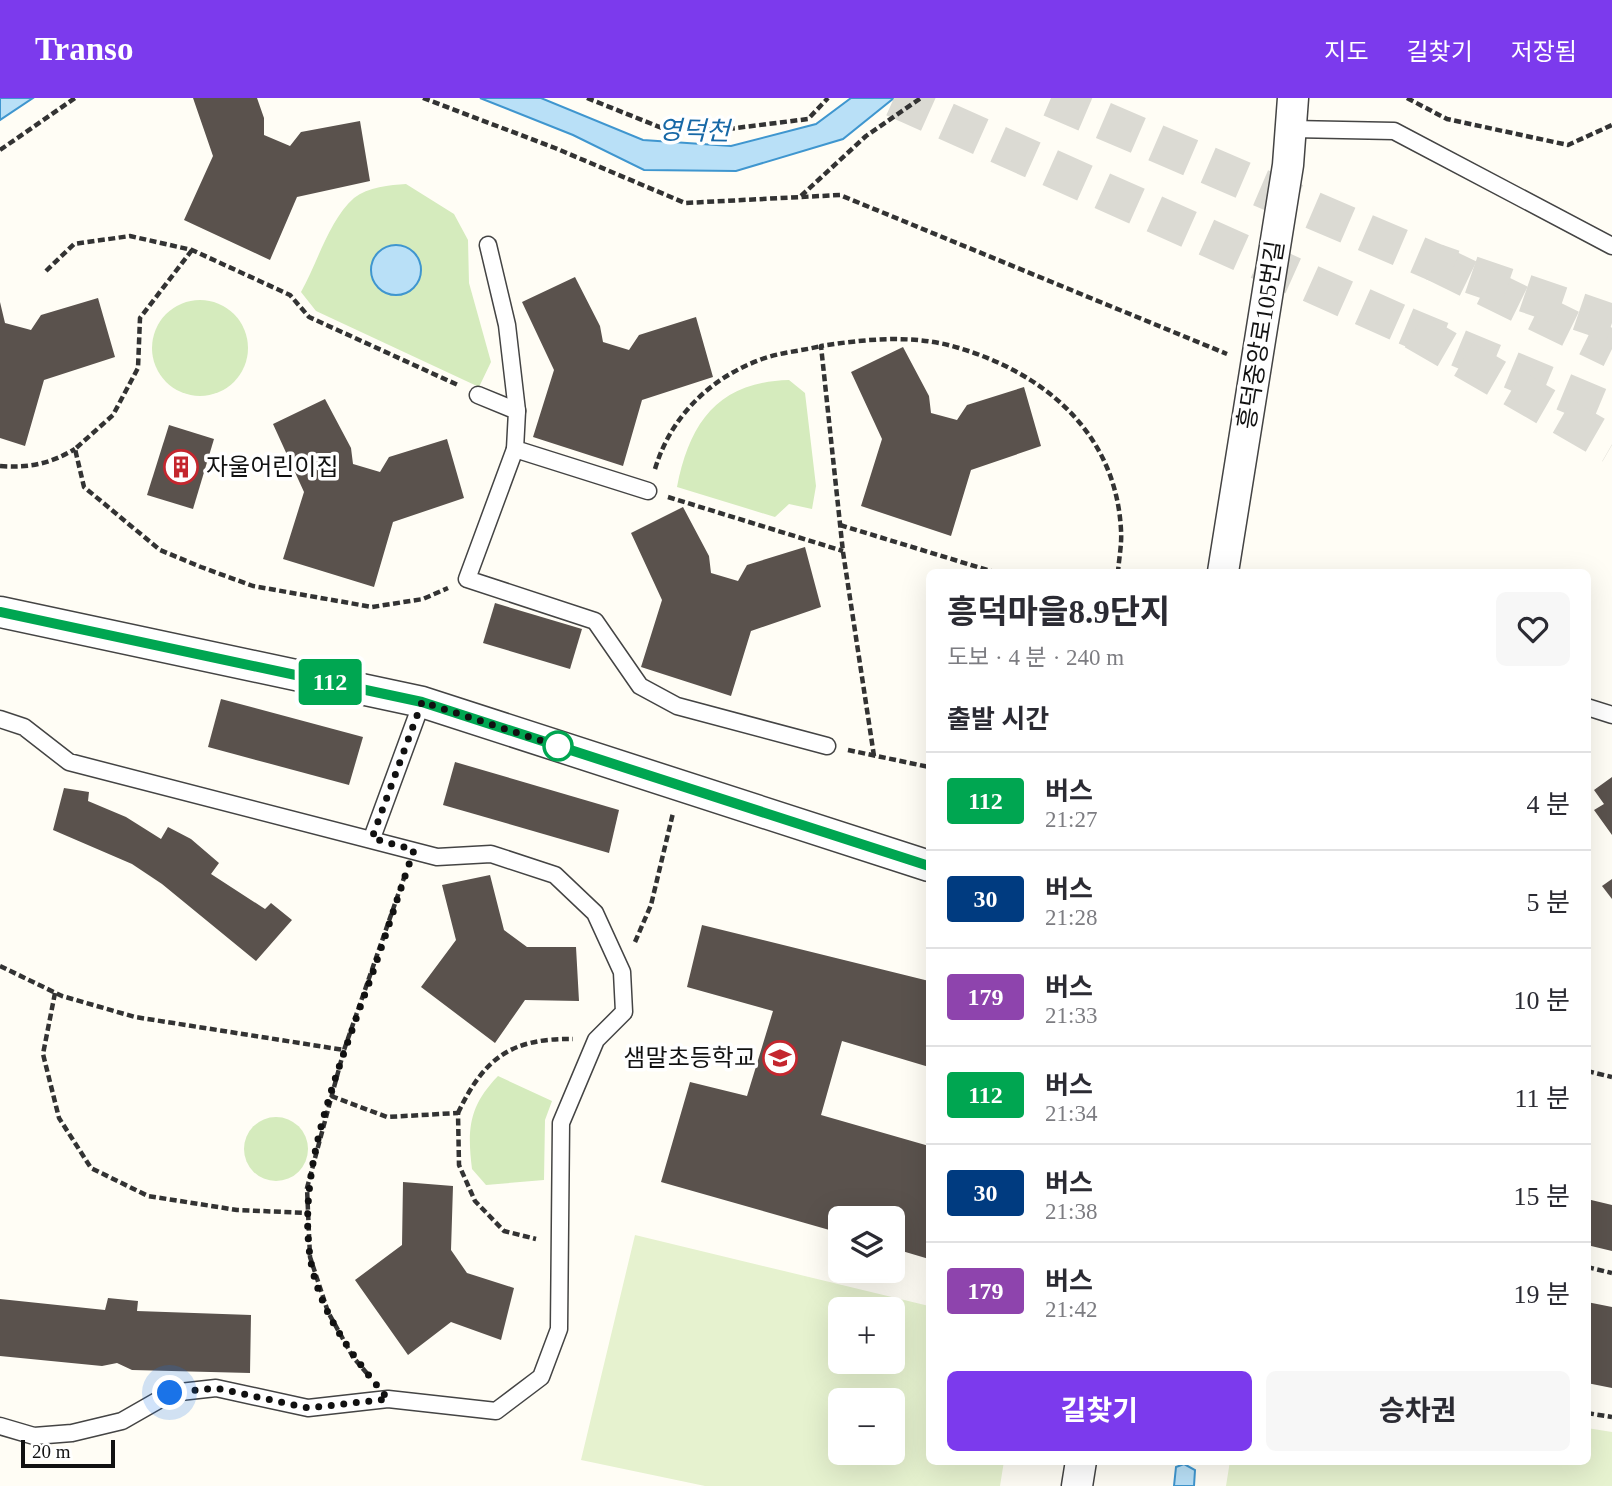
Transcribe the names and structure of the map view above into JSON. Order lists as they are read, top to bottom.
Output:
{
  "streets": {
    "street": ["흥덕중앙로105번길"]
  },
  "water": ["영덕천"],
  "places": {
    "building": ["자울어린이집"],
    "school or university": ["샘말초등학교"]
  },
  "lines": ["bus line 112"],
  "scale_bar": "20 m",
  "page": {
    "header": "Transo",
    "nav": ["지도", "길찾기", "저장됨"],
    "on_map": "112",
    "heading": [
      ["흥덕마을8.9단지", "도보 · 4 분 · 240 m"],
      "출발 시간"
    ],
    "list": [
      {
        "mark": "112",
        "name": "버스",
        "note": "21:27",
        "value": "4 분"
      },
      {
        "mark": "30",
        "name": "버스",
        "note": "21:28",
        "value": "5 분"
      },
      {
        "mark": "179",
        "name": "버스",
        "note": "21:33",
        "value": "10 분"
      },
      {
        "mark": "112",
        "name": "버스",
        "note": "21:34",
        "value": "11 분"
      },
      {
        "mark": "30",
        "name": "버스",
        "note": "21:38",
        "value": "15 분"
      },
      {
        "mark": "179",
        "name": "버스",
        "note": "21:42",
        "value": "19 분"
      }
    ],
    "map_buttons": ["+", "−"],
    "buttons": ["길찾기", "승차권"],
    "scale": "20 m"
  }
}
